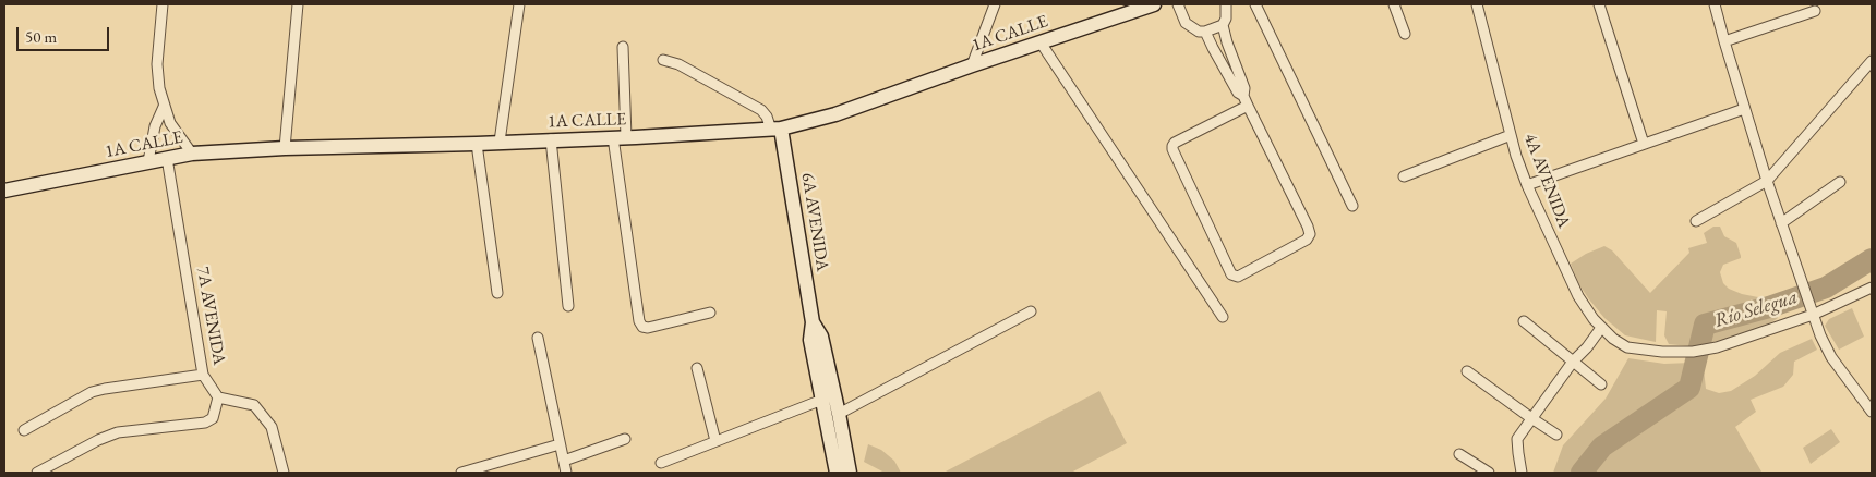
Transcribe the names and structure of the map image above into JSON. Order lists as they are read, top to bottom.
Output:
{
  "streets": {
    "main road": ["1A CALLE", "6A AVENIDA"],
    "street": ["4A AVENIDA", "7A AVENIDA"]
  },
  "crossings": [
    ["1A CALLE", "6A AVENIDA"],
    ["1A CALLE", "7A AVENIDA"]
  ],
  "water": ["Río Selegua"],
  "scale_bar": "50 m"
}
